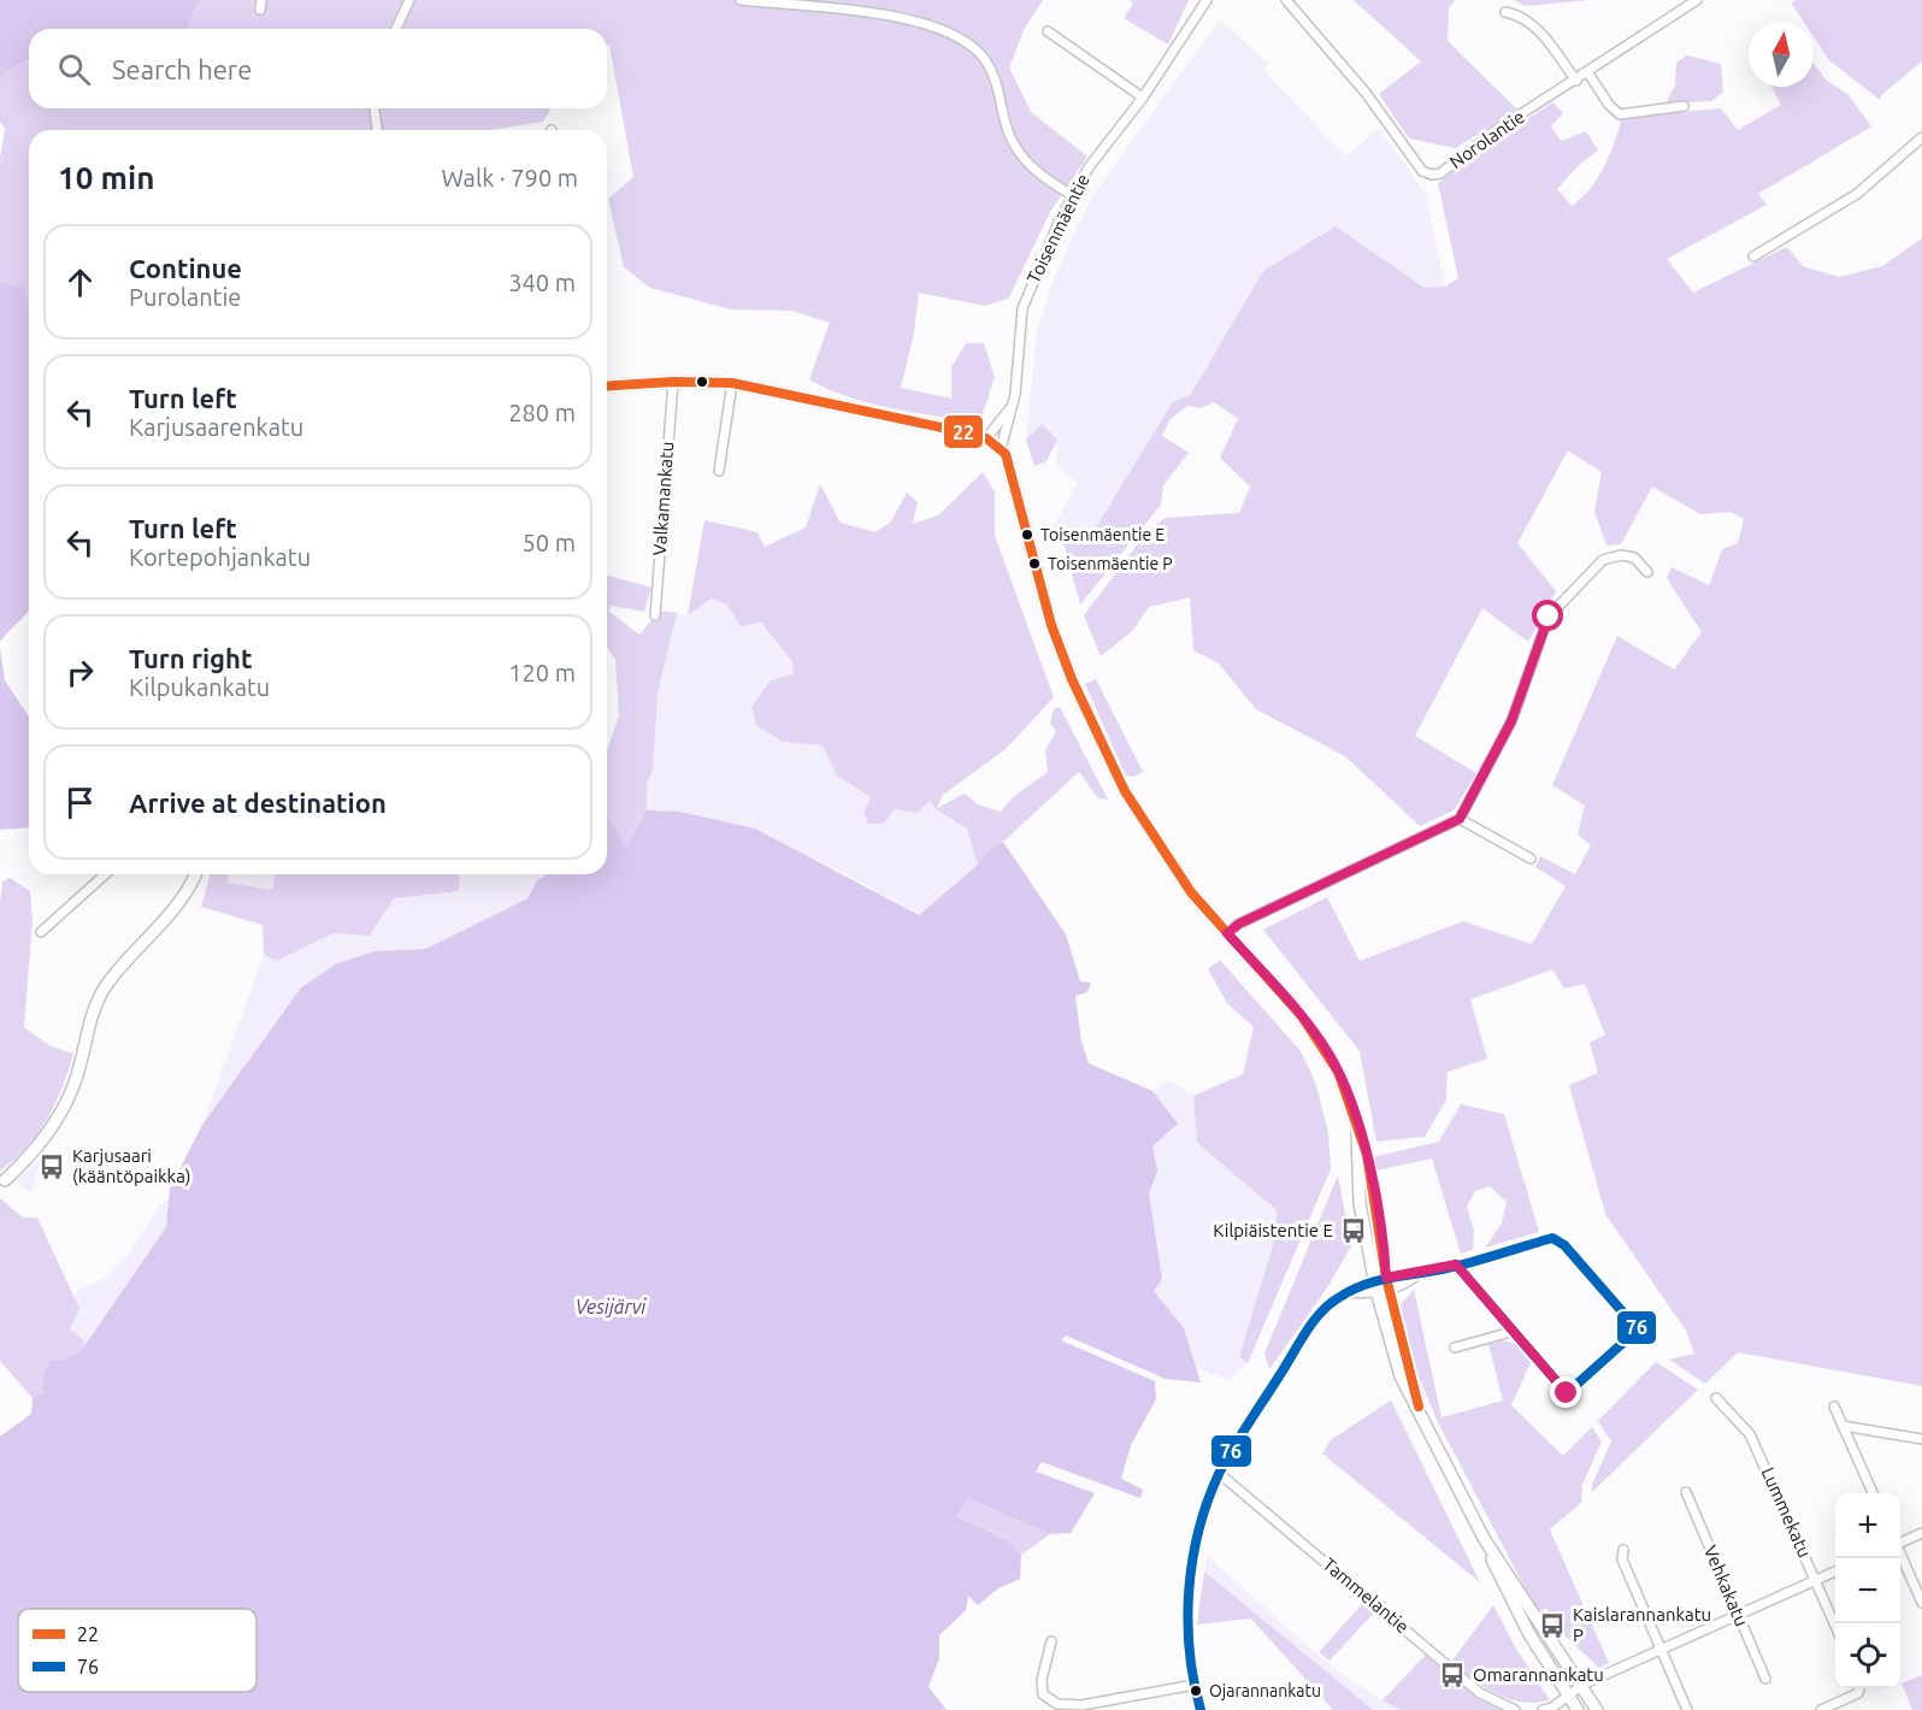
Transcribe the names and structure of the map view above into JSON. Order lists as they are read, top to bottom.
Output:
{
  "streets": {
    "street": [
      "Norolantie",
      "Toisenmäentie",
      "Valkamankatu",
      "Lummekatu",
      "Vehkakatu",
      "Tammelantie"
    ]
  },
  "water": ["Vesijärvi"],
  "places": {
    "other": ["Toisenmäentie E", "Toisenmäentie P", "Ojarannankatu"],
    "bus stop": [
      "Karjusaari (kääntöpaikka)",
      "Kilpiäistentie E",
      "Kaislarannankatu P",
      "Omarannankatu"
    ]
  },
  "lines": ["transit line 22", "transit line 76"],
  "legend": ["22", "76"],
  "north": "top",
  "page": {
    "search": "Search here",
    "heading": ["10 min", "Walk · 790 m"],
    "list": [
      ["Continue", "Purolantie", "340 m"],
      ["Turn left", "Karjusaarenkatu", "280 m"],
      ["Turn left", "Kortepohjankatu", "50 m"],
      ["Turn right", "Kilpukankatu", "120 m"],
      "Arrive at destination"
    ],
    "map_buttons": ["+", "−"]
  }
}
